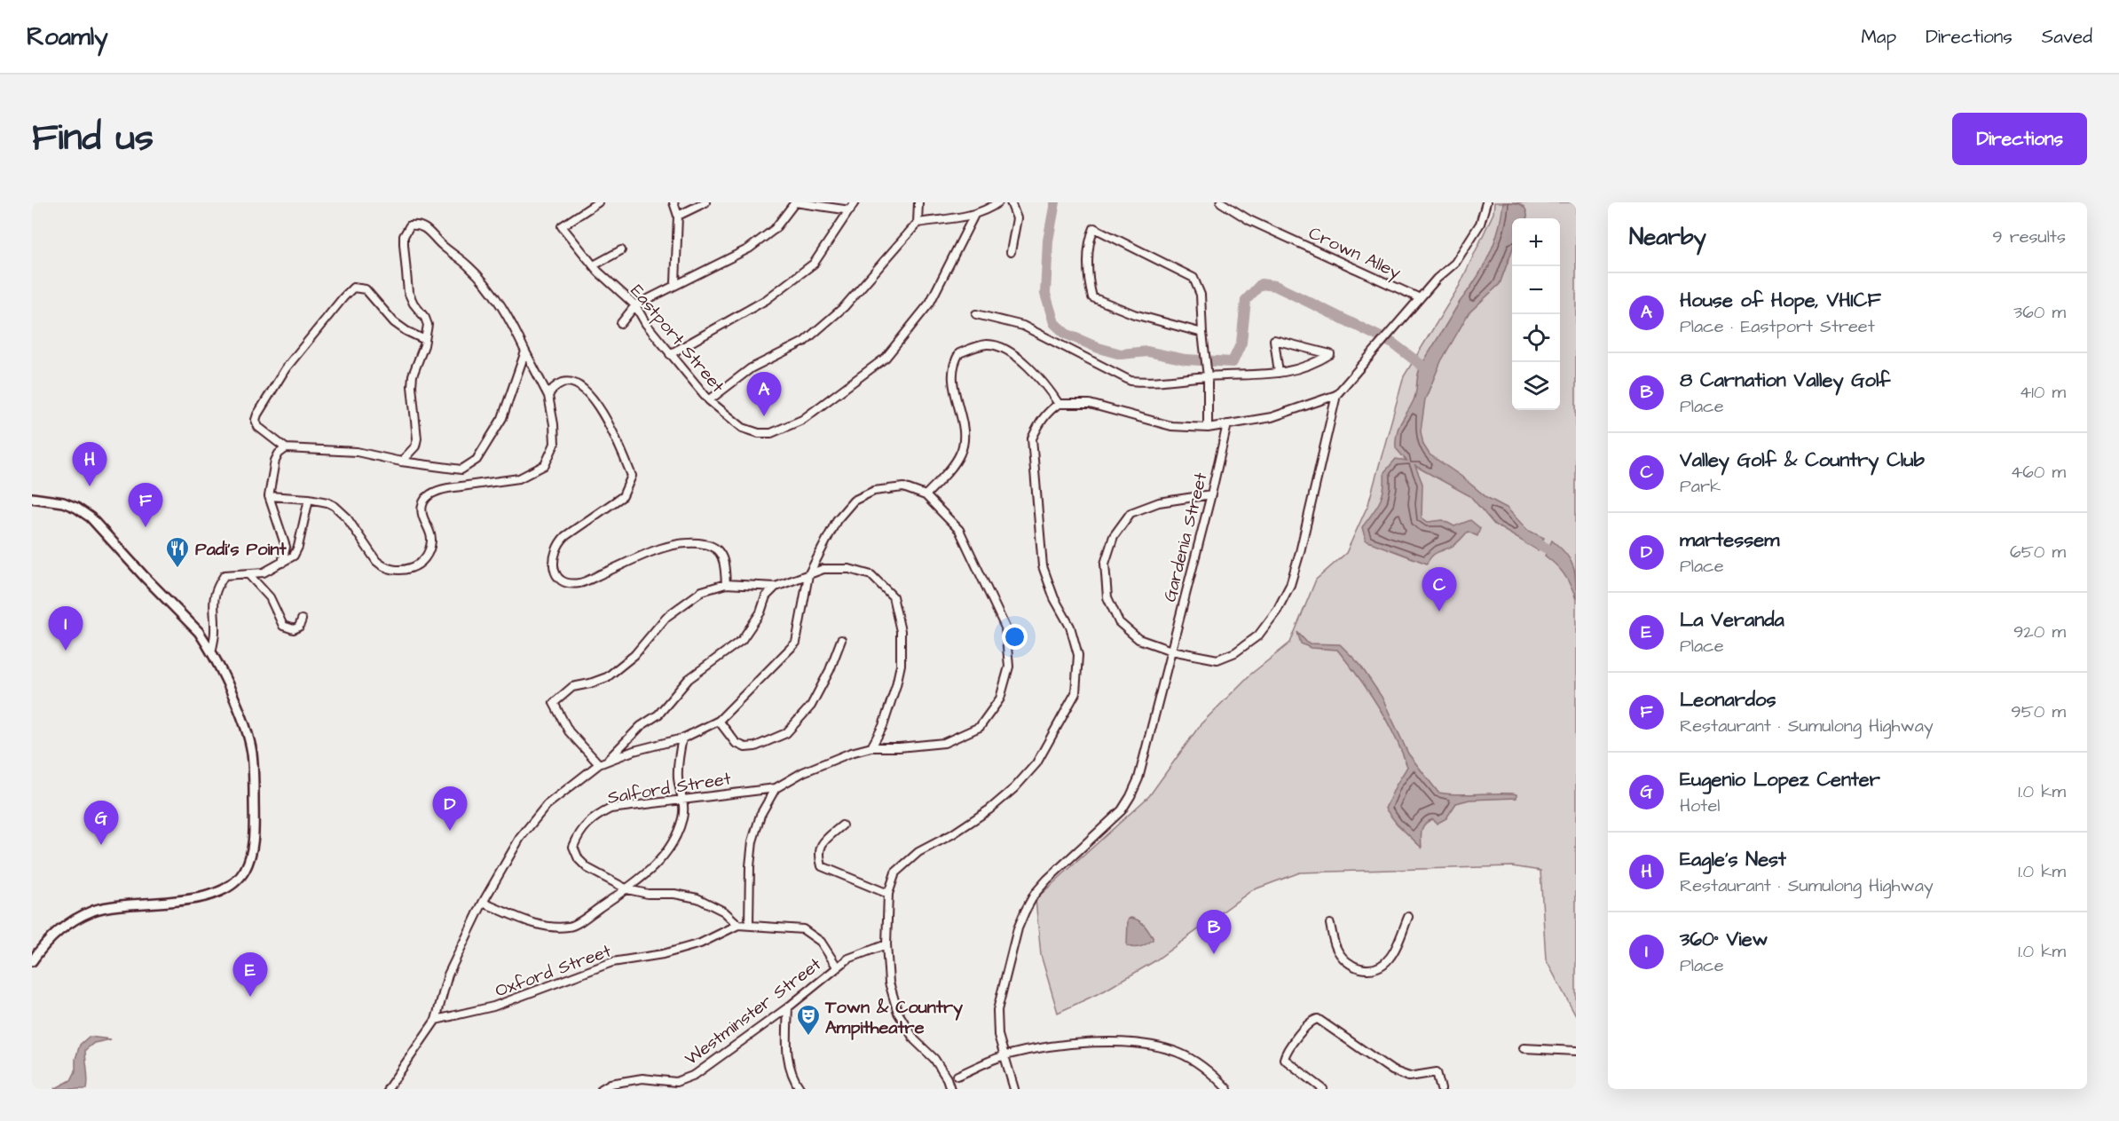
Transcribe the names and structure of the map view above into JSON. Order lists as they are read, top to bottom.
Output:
{
  "streets": {
    "street": [
      "Crown Alley",
      "Eastport Street",
      "Gardenia Street",
      "Salford Street",
      "Oxford Street",
      "Westminster Street"
    ]
  },
  "crossings": [
    ["Salford Street", "Oxford Street"]
  ],
  "places": {
    "restaurant": ["Padi's Point"],
    "theatre": ["Town & Country Ampitheatre"]
  },
  "page": {
    "header": "Roamly",
    "nav": ["Map", "Directions", "Saved"],
    "title": "Find us",
    "buttons": "Directions",
    "heading": ["Nearby", "9 results"],
    "map_buttons": ["+", "−"],
    "list": [
      {
        "mark": "A",
        "name": "House of Hope, VHICF",
        "note": "Place · Eastport Street",
        "value": "360 m"
      },
      {
        "mark": "B",
        "name": "8 Carnation Valley Golf",
        "note": "Place",
        "value": "410 m"
      },
      {
        "mark": "C",
        "name": "Valley Golf & Country Club",
        "note": "Park",
        "value": "460 m"
      },
      {
        "mark": "D",
        "name": "martessem",
        "note": "Place",
        "value": "650 m"
      },
      {
        "mark": "E",
        "name": "La Veranda",
        "note": "Place",
        "value": "920 m"
      },
      {
        "mark": "F",
        "name": "Leonardos",
        "note": "Restaurant · Sumulong Highway",
        "value": "950 m"
      },
      {
        "mark": "G",
        "name": "Eugenio Lopez Center",
        "note": "Hotel",
        "value": "1.0 km"
      },
      {
        "mark": "H",
        "name": "Eagle's Nest",
        "note": "Restaurant · Sumulong Highway",
        "value": "1.0 km"
      },
      {
        "mark": "I",
        "name": "360° View",
        "note": "Place",
        "value": "1.0 km"
      }
    ],
    "pins": [
      "A",
      "H",
      "F",
      "C",
      "I",
      "D",
      "G",
      "B",
      "E"
    ]
  }
}
